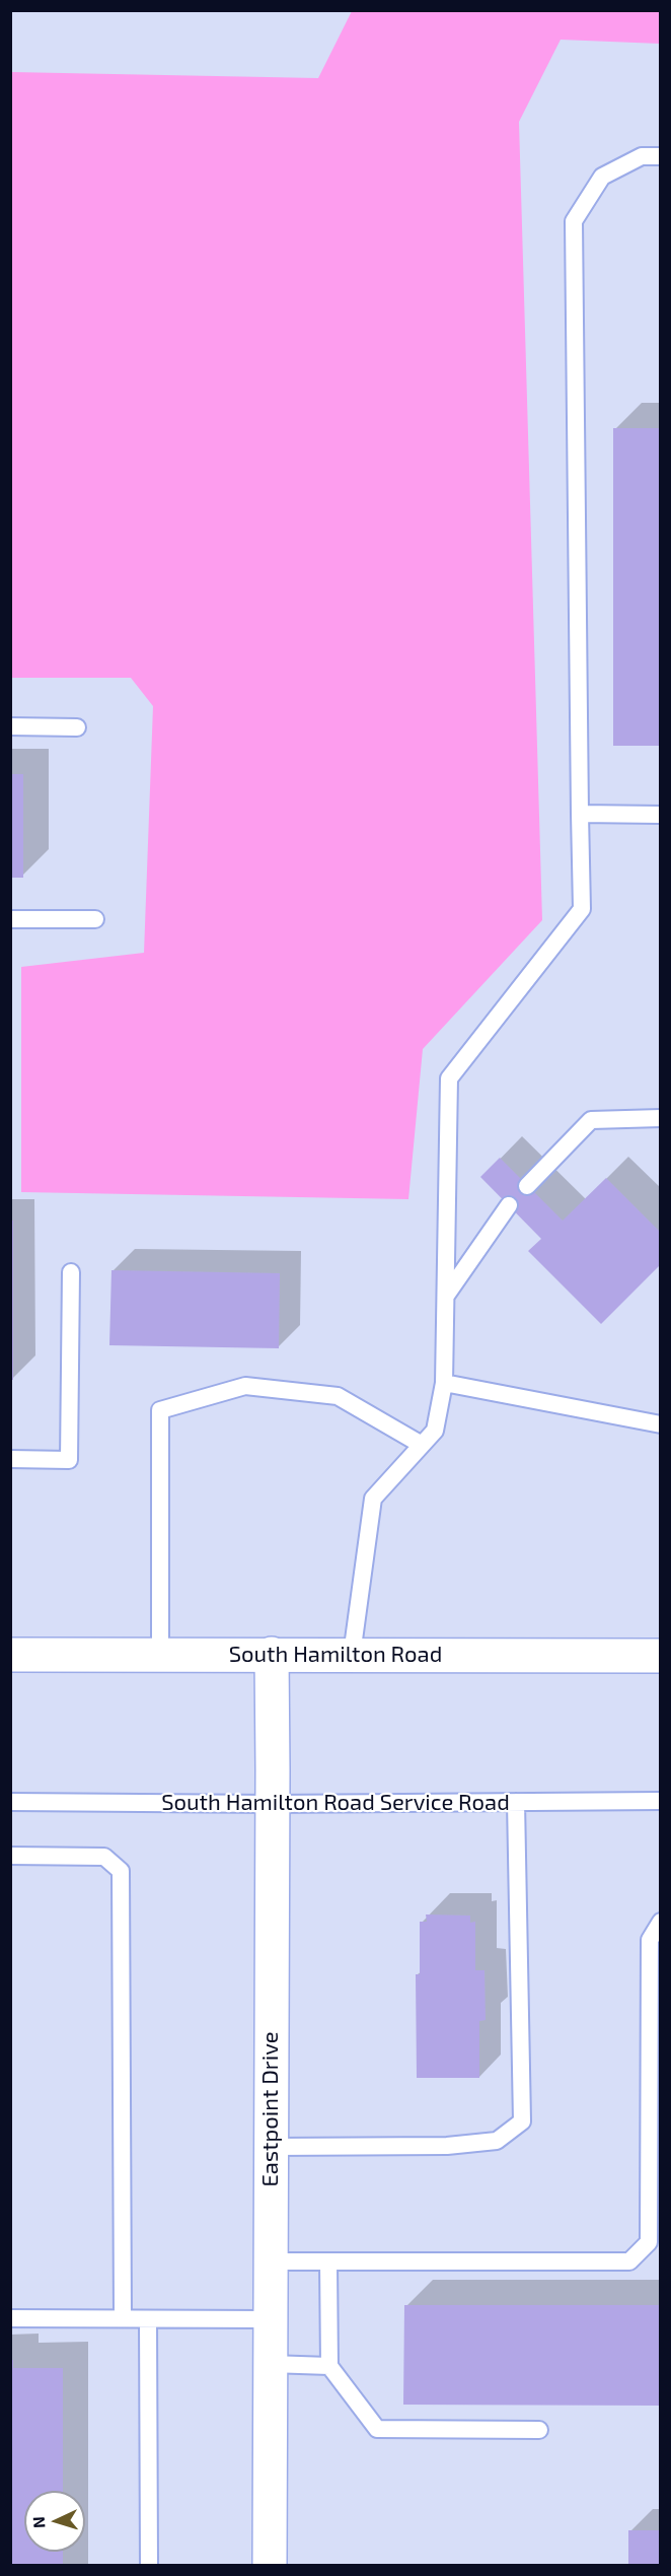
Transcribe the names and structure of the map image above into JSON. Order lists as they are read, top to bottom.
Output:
{
  "streets": {
    "street": ["South Hamilton Road", "Eastpoint Drive"],
    "lane": ["South Hamilton Road Service Road"]
  },
  "crossings": [
    ["South Hamilton Road", "Eastpoint Drive"],
    ["South Hamilton Road Service Road", "Eastpoint Drive"]
  ],
  "north": "left"
}
